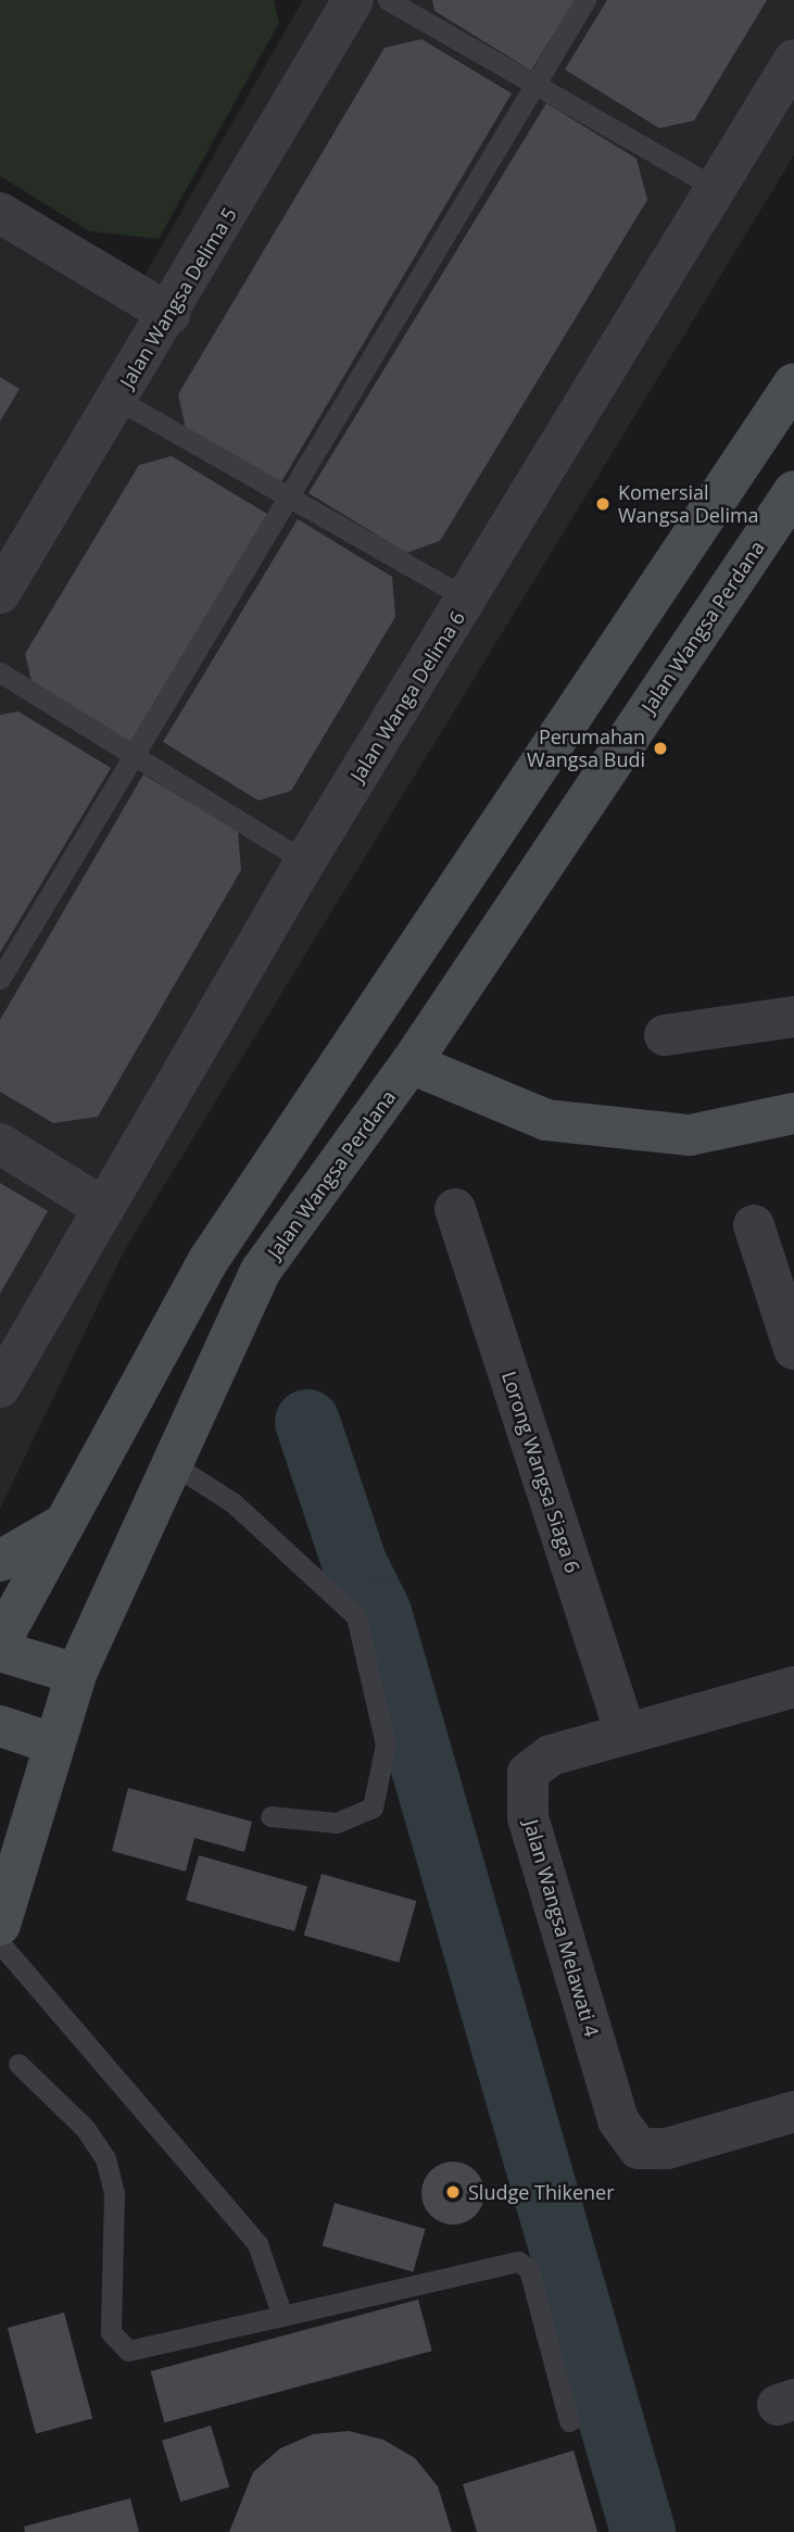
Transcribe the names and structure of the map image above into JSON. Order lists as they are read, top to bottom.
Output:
{
  "streets": {
    "main road": ["Jalan Wangsa Perdana"],
    "street": [
      "Jalan Wangsa Delima 5",
      "Jalan Wanga Delima 6",
      "Lorong Wangsa Siaga 6",
      "Jalan Wangsa Melawati 4"
    ]
  },
  "crossings": [
    ["Lorong Wangsa Siaga 6", "Jalan Wangsa Melawati 4"]
  ],
  "places": ["Komersial Wangsa Delima", "Perumahan Wangsa Budi", "Sludge Thikener"]
}
